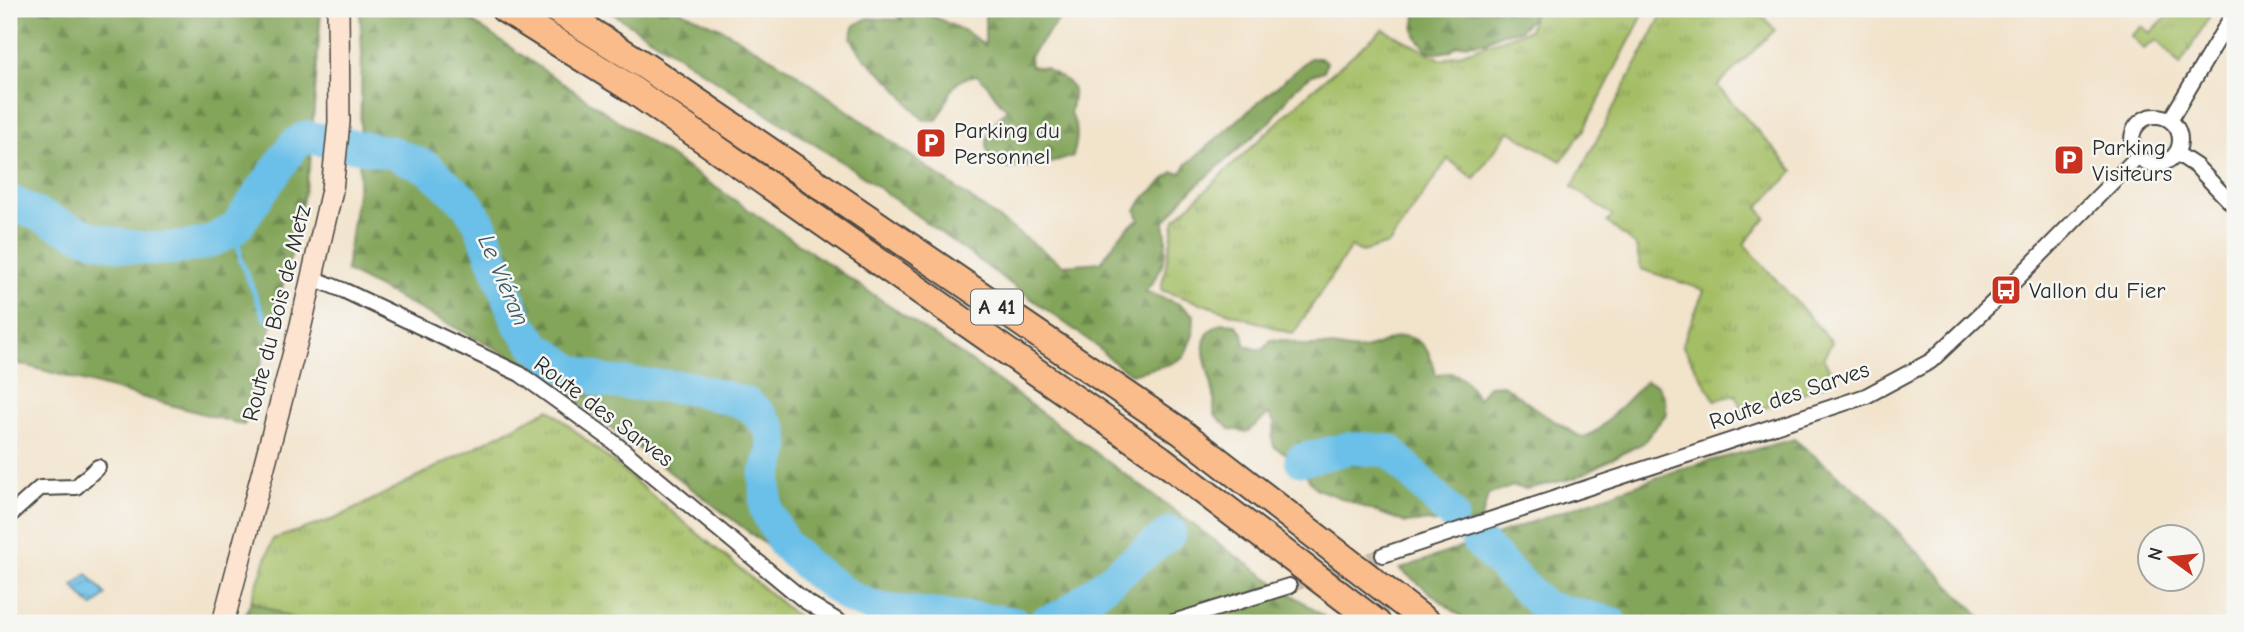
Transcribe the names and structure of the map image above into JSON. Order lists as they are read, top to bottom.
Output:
{
  "streets": {
    "highway": ["A 41"],
    "main road": ["Route du Bois de Metz"],
    "street": ["Route des Sarves"]
  },
  "crossings": [
    ["Route du Bois de Metz", "Route des Sarves"]
  ],
  "water": ["Le Viéran"],
  "places": {
    "parking": ["Parking du Personnel", "Parking Visiteurs"],
    "bus stop": ["Vallon du Fier"]
  },
  "north": "left"
}
